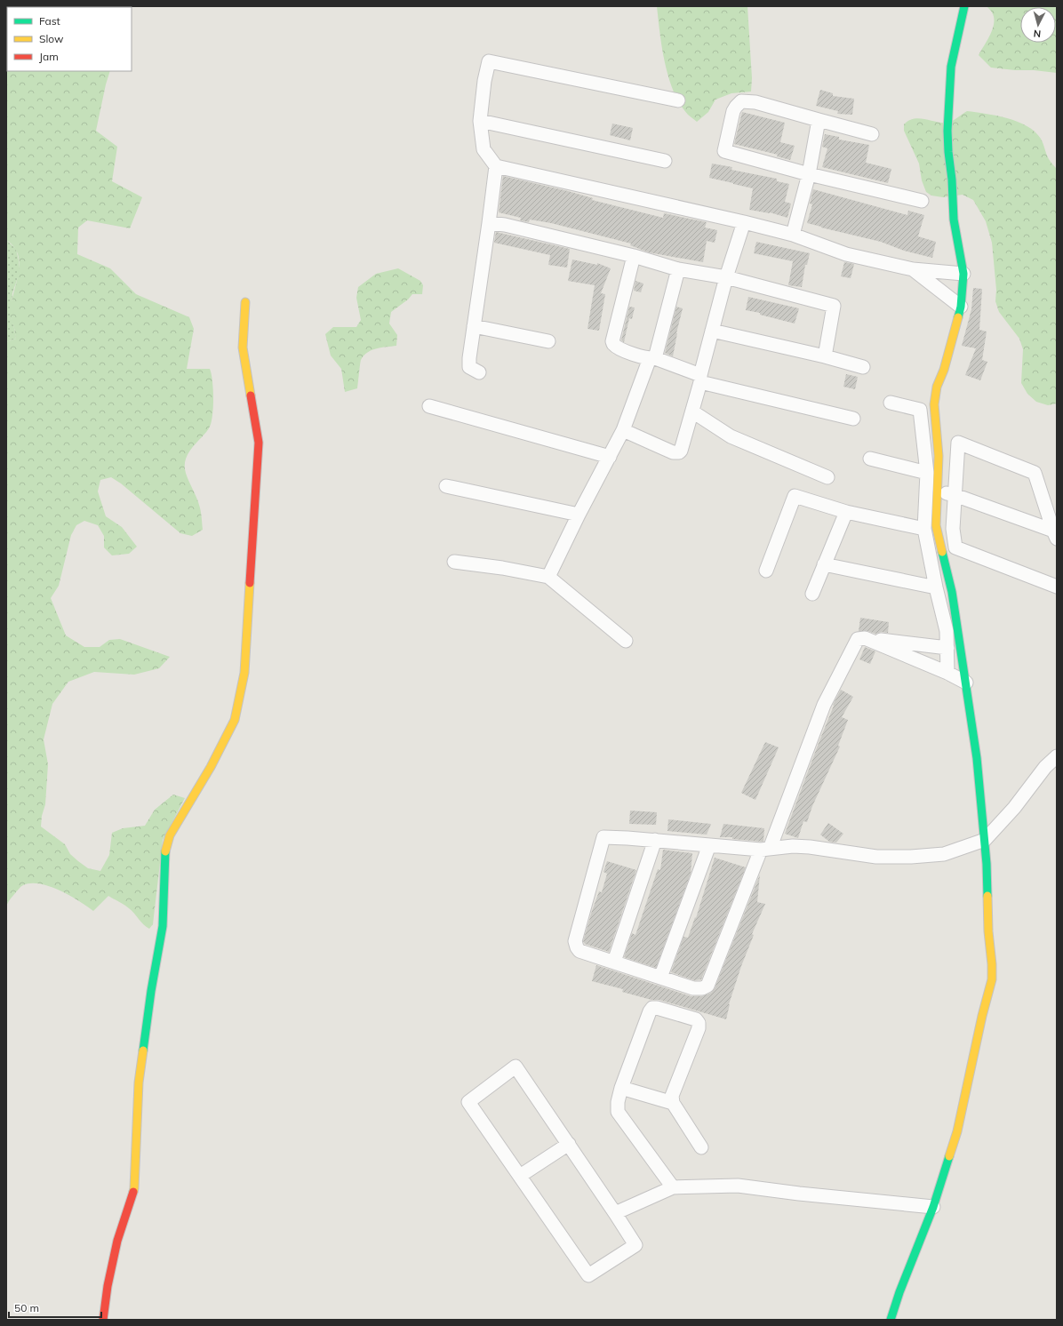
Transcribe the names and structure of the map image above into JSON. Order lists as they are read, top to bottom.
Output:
{
  "legend": ["Fast", "Slow", "Jam"],
  "scale_bar": "50 m",
  "north": "bottom"
}
